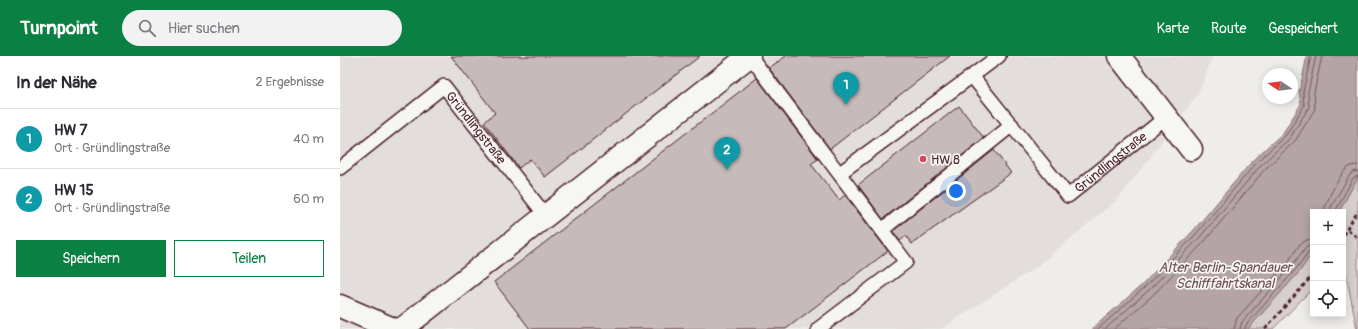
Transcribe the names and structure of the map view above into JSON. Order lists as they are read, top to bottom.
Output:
{
  "streets": {
    "lane": ["Gründlingstraße"]
  },
  "water": ["Alter Berlin-Spandauer Schifffahrtskanal"],
  "places": ["HW 8"],
  "north": "left",
  "page": {
    "header": "Turnpoint",
    "search": "Hier suchen",
    "nav": ["Karte", "Route", "Gespeichert"],
    "heading": ["In der Nähe", "2 Ergebnisse"],
    "pins": ["1", "2"],
    "list": [
      {
        "mark": "1",
        "name": "HW 7",
        "note": "Ort · Gründlingstraße",
        "value": "40 m"
      },
      {
        "mark": "2",
        "name": "HW 15",
        "note": "Ort · Gründlingstraße",
        "value": "60 m"
      }
    ],
    "map_buttons": ["+", "−"],
    "buttons": ["Speichern", "Teilen"]
  }
}
